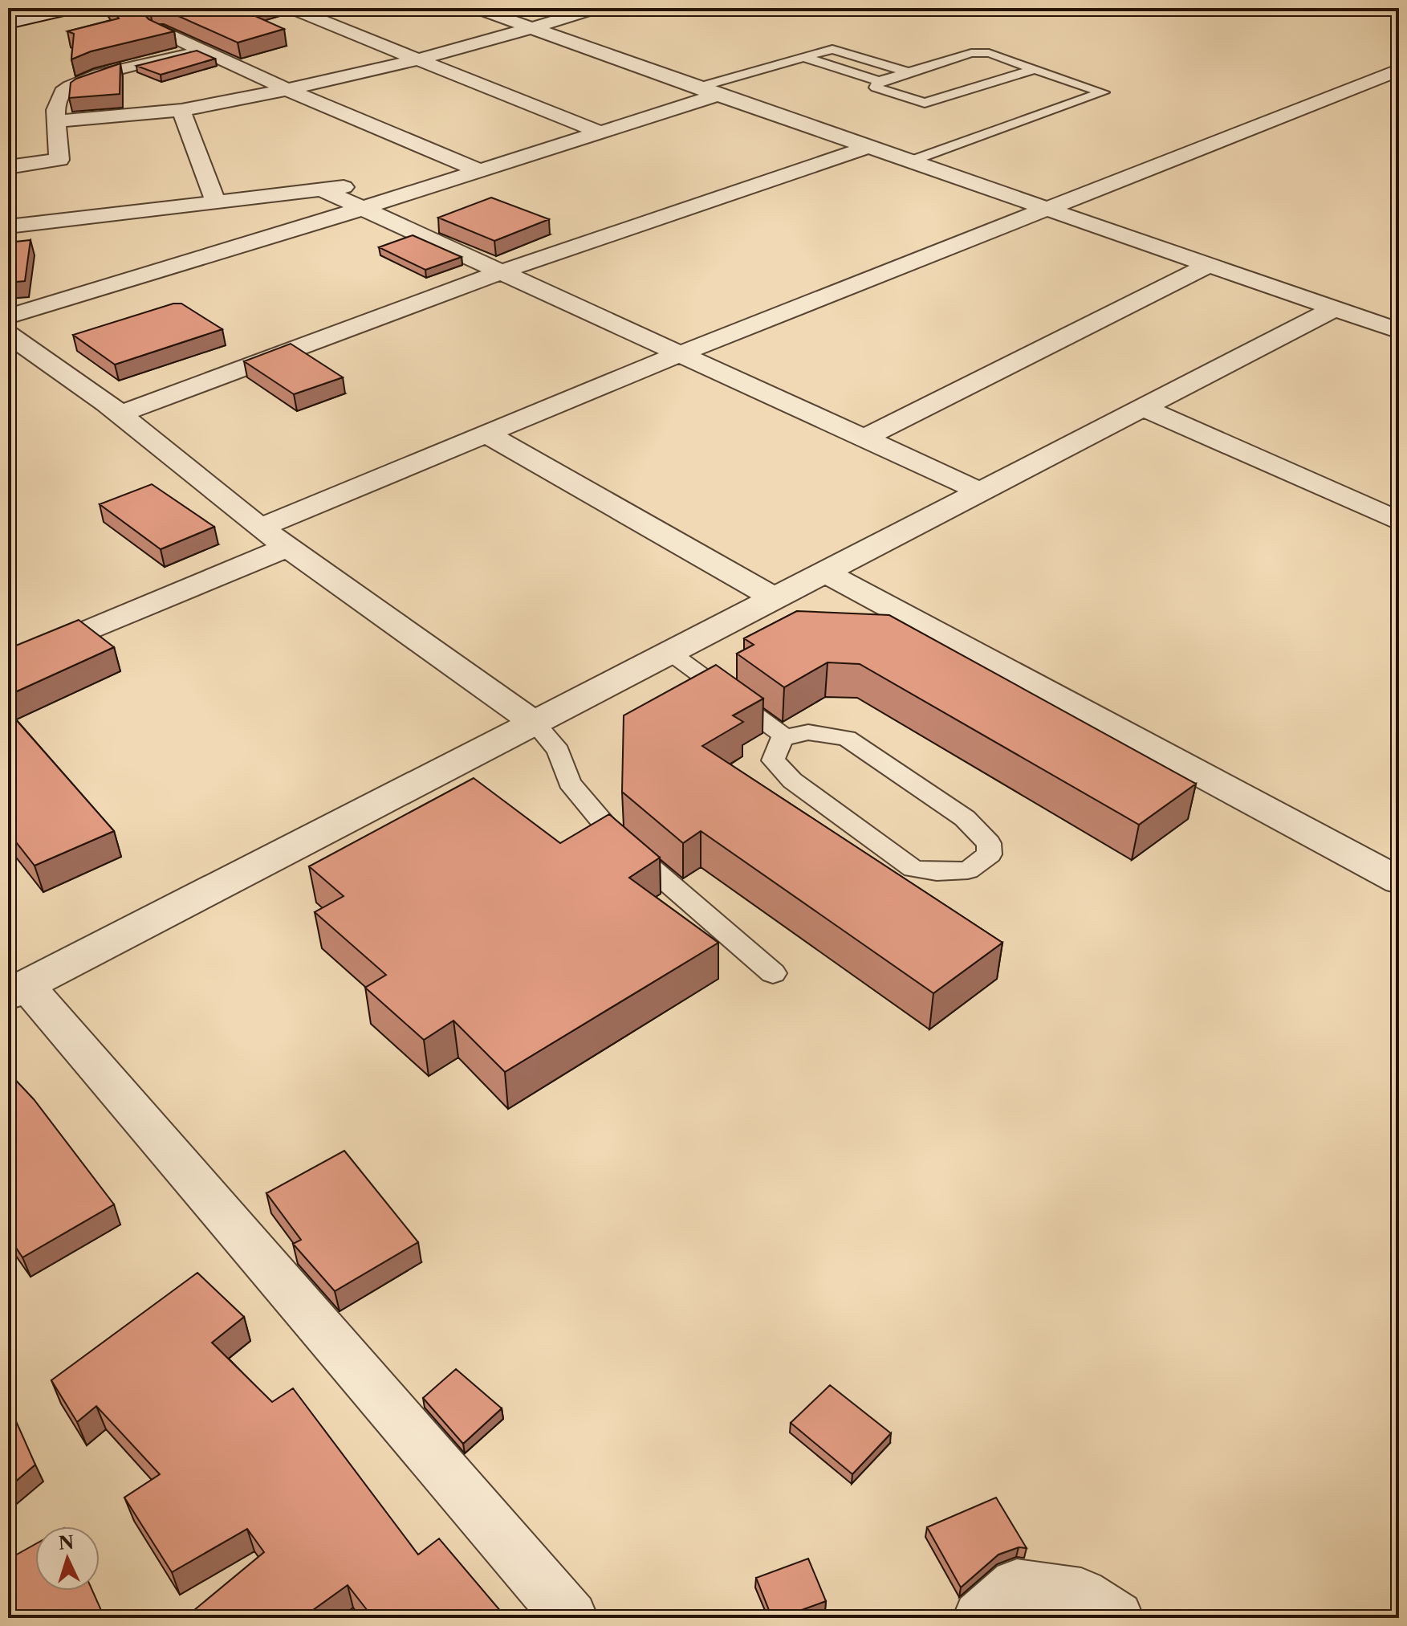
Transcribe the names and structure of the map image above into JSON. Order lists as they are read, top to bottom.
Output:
{
  "north": "top"
}
